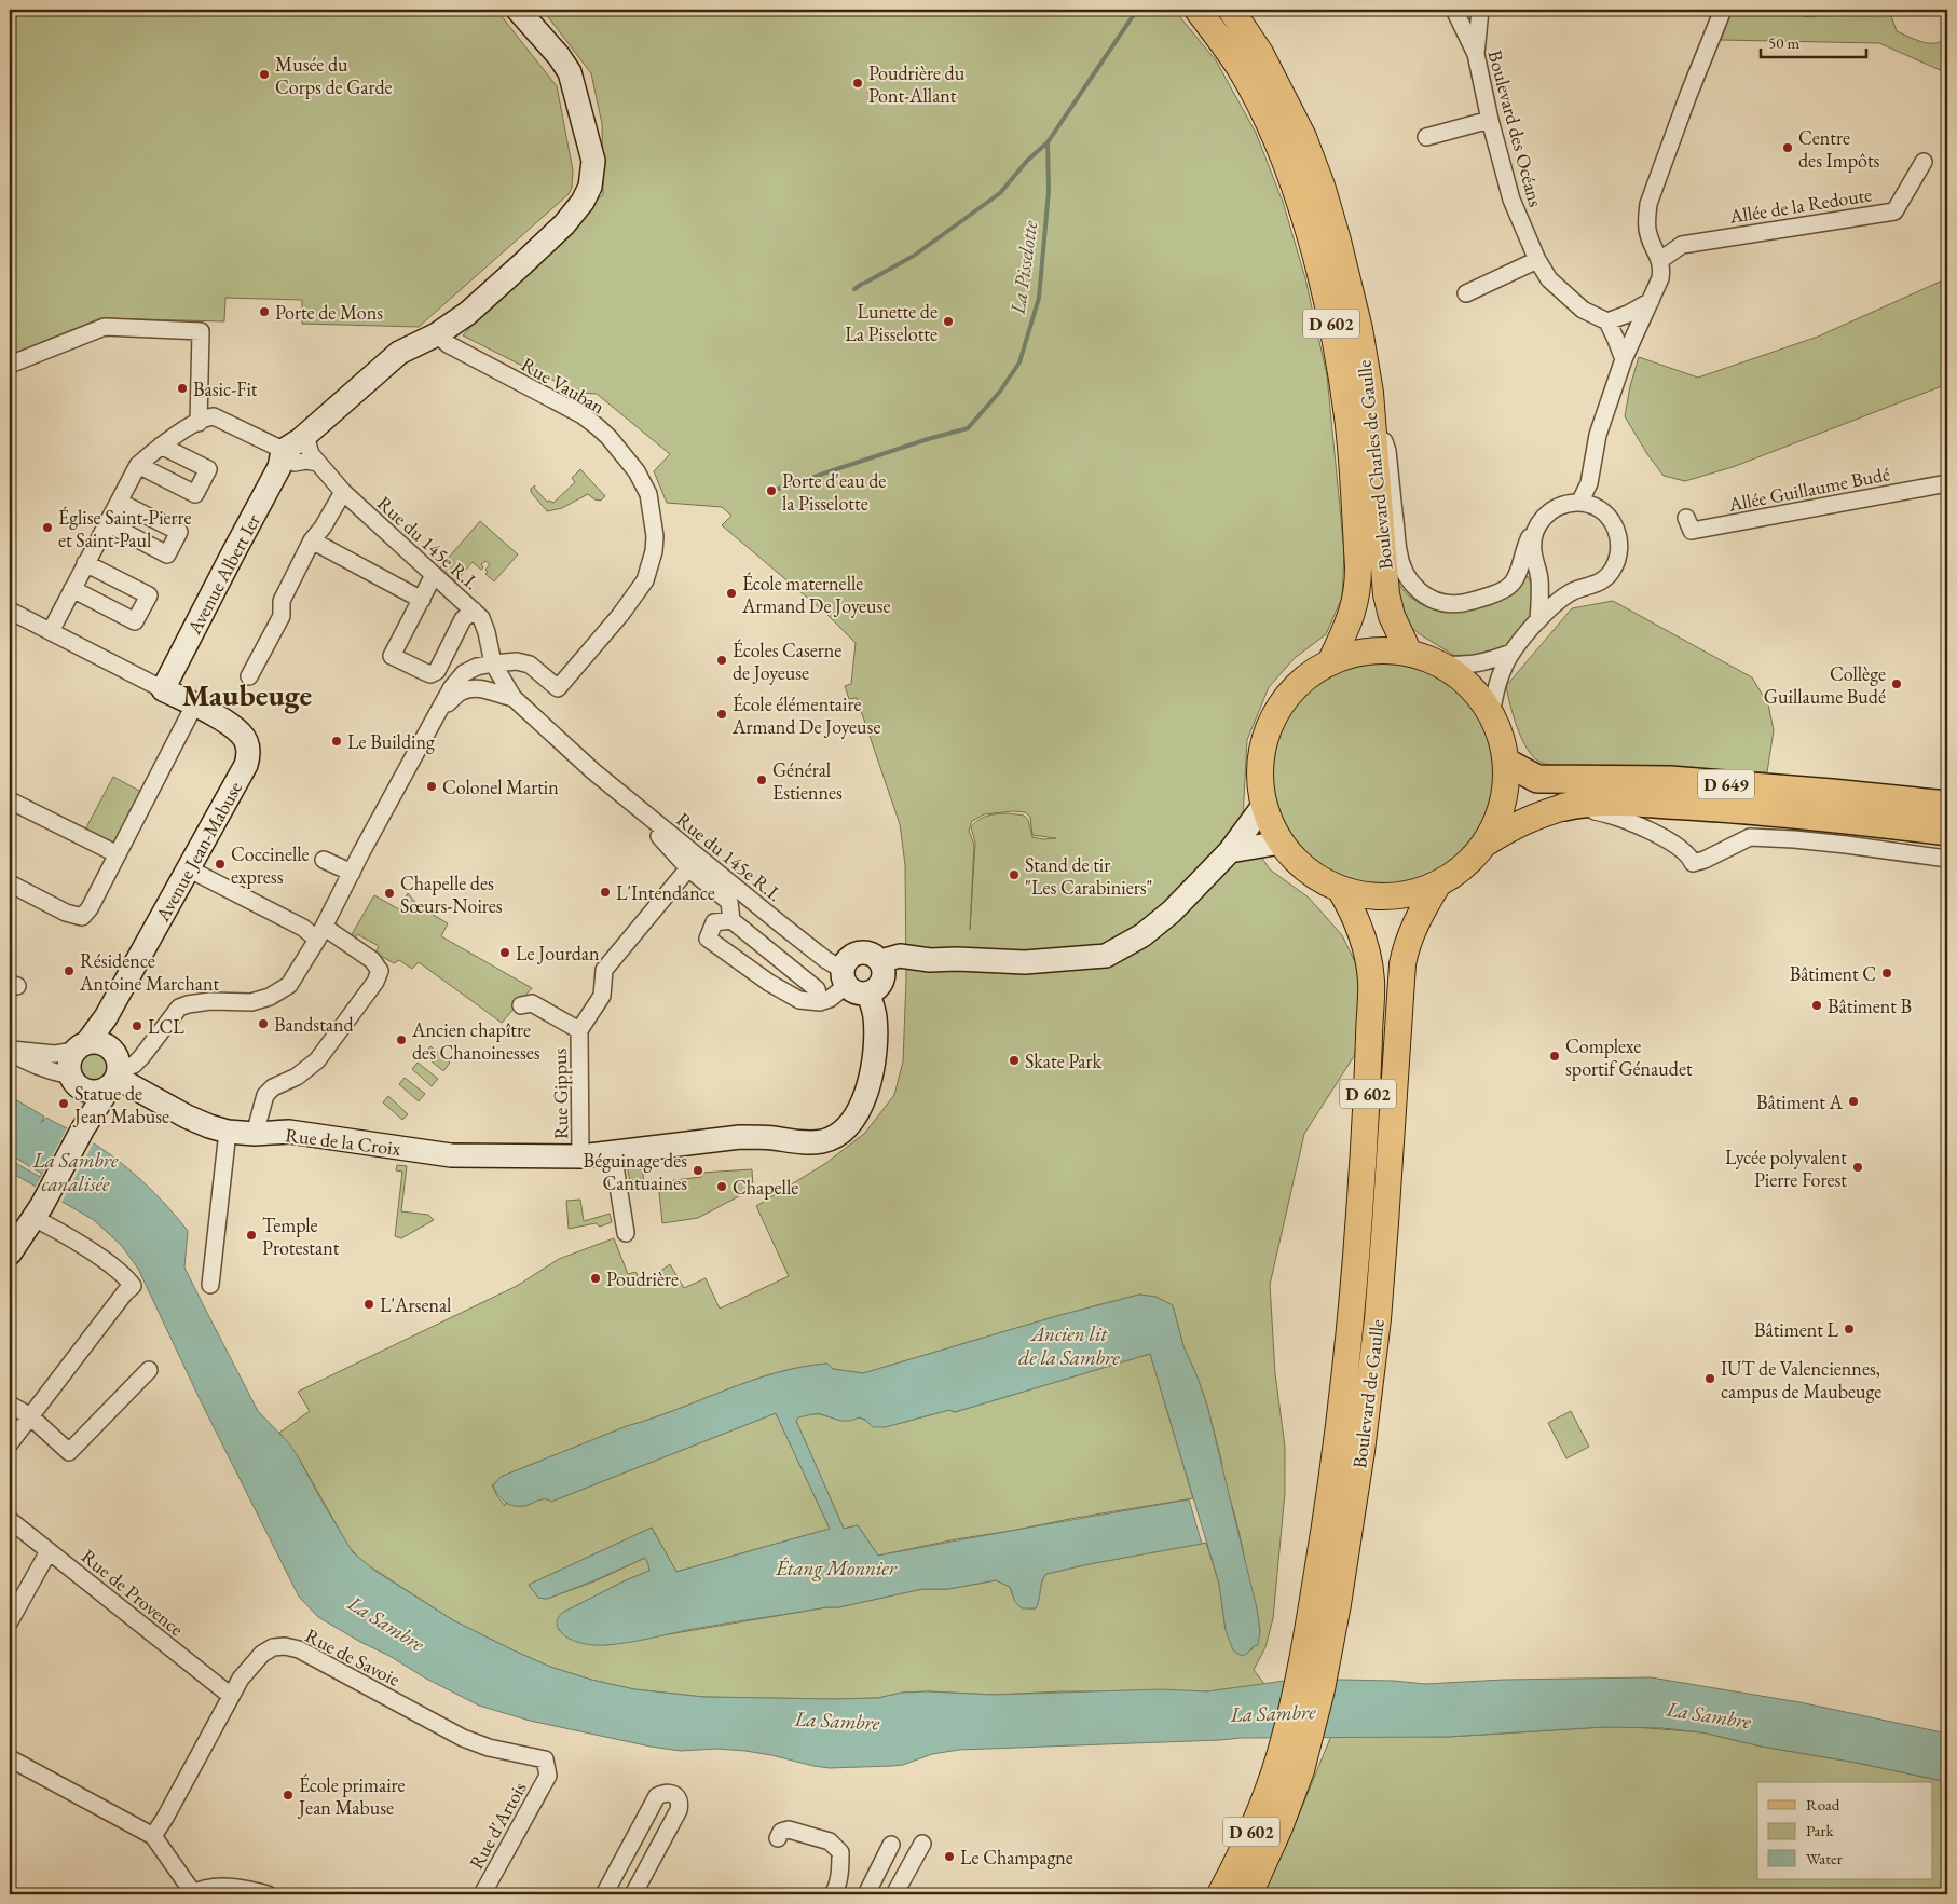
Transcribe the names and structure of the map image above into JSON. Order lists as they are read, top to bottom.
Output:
{
  "streets": {
    "highway": ["D 649"],
    "main road": [
      "D 602",
      "Boulevard Charles de Gaulle",
      "Avenue Albert Ier",
      "Avenue Jean-Mabuse",
      "Rue de la Croix",
      "Boulevard de Gaulle"
    ],
    "street": [
      "Boulevard des Océans",
      "Allée de la Redoute",
      "Rue Vauban",
      "Allée Guillaume Budé",
      "Rue du 145e R.I.",
      "Rue Gippus",
      "Rue de Provence",
      "Rue de Savoie",
      "Rue d'Artois"
    ]
  },
  "crossings": [
    ["Rue Vauban", "Rue du 145e R.I."],
    ["Rue Vauban", "Avenue Albert Ier"],
    ["Rue du 145e R.I.", "Avenue Albert Ier"],
    ["Rue du 145e R.I.", "Rue de la Croix"],
    ["Avenue Albert Ier", "Avenue Jean-Mabuse"],
    ["Avenue Jean-Mabuse", "Rue de la Croix"],
    ["Rue Gippus", "Rue de la Croix"],
    ["Rue de Provence", "Rue de Savoie"],
    ["Rue de Savoie", "Rue d'Artois"]
  ],
  "districts": ["Maubeuge"],
  "water": [
    "La Pisselotte",
    "La Sambre canalisée",
    "Ancien lit de la Sambre",
    "Étang Monnier",
    "La Sambre"
  ],
  "places": [
    "Musée du Corps de Garde",
    "Poudrière du Pont-Allant",
    "Centre des Impôts",
    "Porte de Mons",
    "Lunette de La Pisselotte",
    "Basic-Fit",
    "Porte d'eau de la Pisselotte",
    "Église Saint-Pierre et Saint-Paul",
    "École maternelle Armand De Joyeuse",
    "Écoles Caserne de Joyeuse",
    "Collège Guillaume Budé",
    "École élémentaire Armand De Joyeuse",
    "Le Building",
    "Général Estiennes",
    "Colonel Martin",
    "Coccinelle express",
    "Stand de tir \"Les Carabiniers\"",
    "L'Intendance",
    "Chapelle des Sœurs-Noires",
    "Le Jourdan",
    "Résidence Antoine Marchant",
    "Bâtiment C",
    "Bâtiment B",
    "Bandstand",
    "LCL",
    "Ancien chapître des Chanoinesses",
    "Complexe sportif Génaudet",
    "Skate Park",
    "Bâtiment A",
    "Statue de Jean Mabuse",
    "Lycée polyvalent Pierre Forest",
    "Béguinage des Cantuaines",
    "Chapelle",
    "Temple Protestant",
    "Poudrière",
    "L'Arsenal",
    "Bâtiment L",
    "IUT de Valenciennes, campus de Maubeuge",
    "École primaire Jean Mabuse",
    "Le Champagne"
  ],
  "legend": ["Road", "Park", "Water"],
  "scale_bar": "50 m"
}
